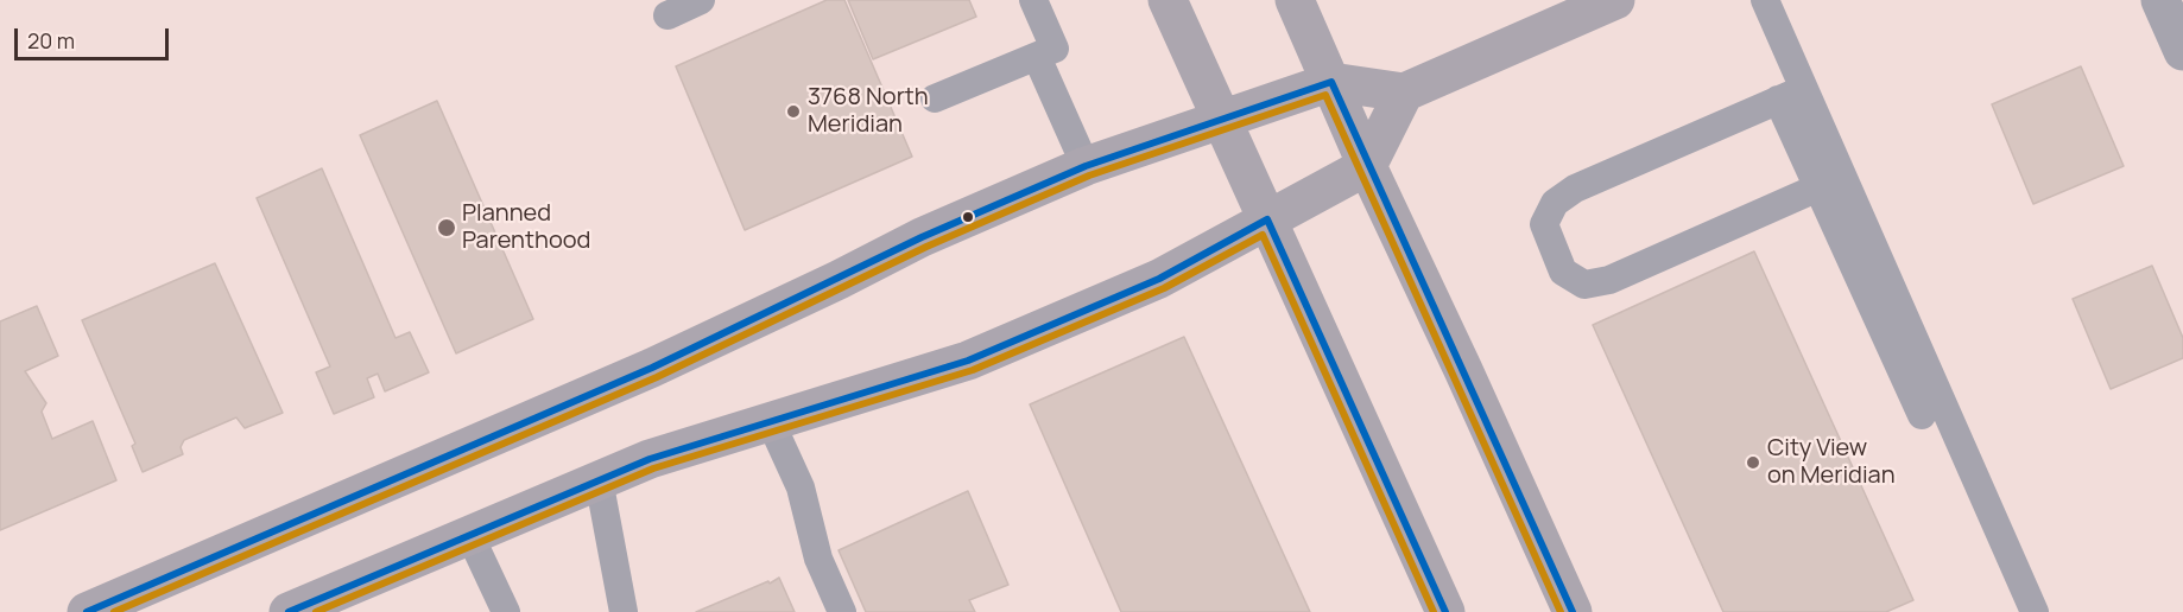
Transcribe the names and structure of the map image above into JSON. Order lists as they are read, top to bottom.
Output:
{
  "places": ["3768 North Meridian", "Planned Parenthood", "City View on Meridian"],
  "scale_bar": "20 m"
}
